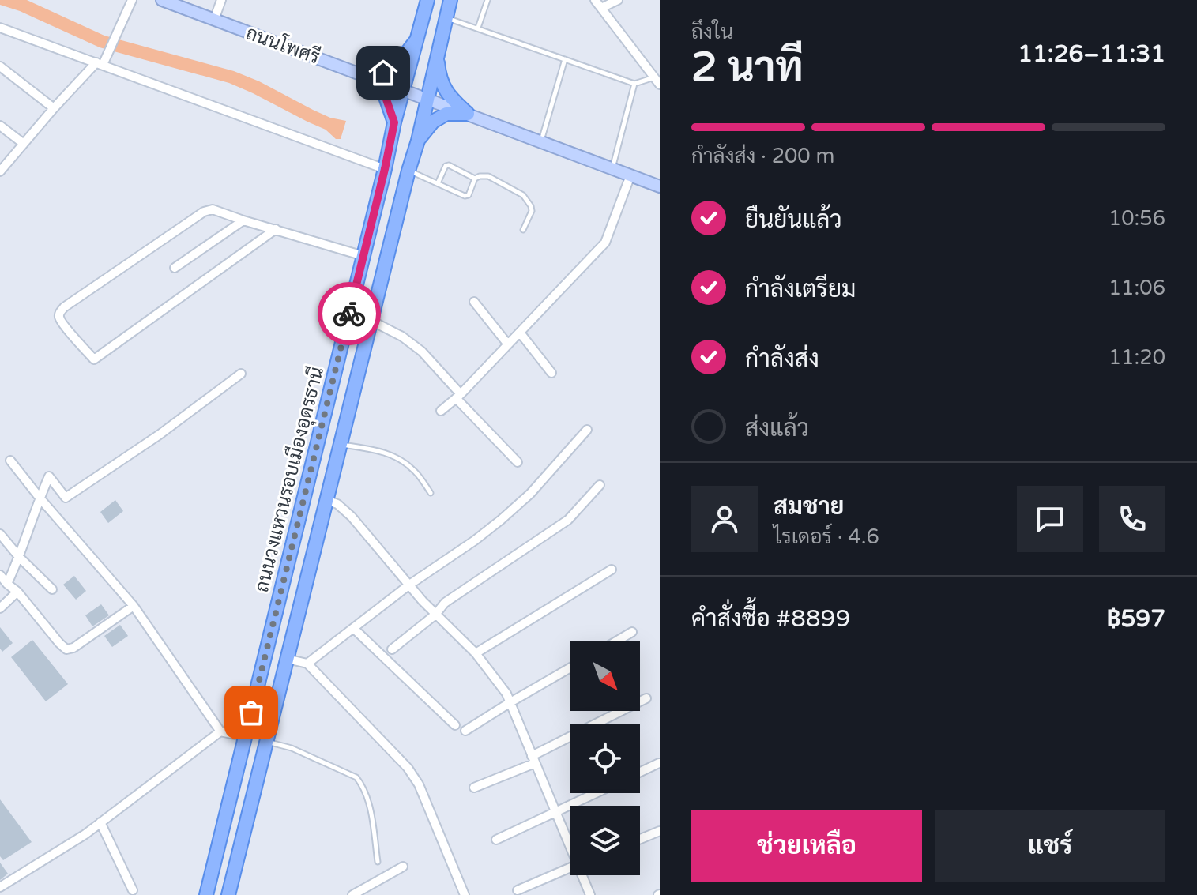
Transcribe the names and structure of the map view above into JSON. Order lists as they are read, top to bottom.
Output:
{
  "streets": {
    "main road": ["ถนนวงแหวนรอบเมืองอุดรธานี"],
    "street": ["ถนนโพศรี"]
  },
  "crossings": [
    ["ถนนโพศรี", "ถนนวงแหวนรอบเมืองอุดรธานี"]
  ],
  "north": "bottom right",
  "page": {
    "heading": ["2 นาที", "ถึงใน", "11:26–11:31"],
    "panel": [
      "สมชาย",
      "ไรเดอร์ · 4.6",
      "คำสั่งซื้อ #8899",
      "฿597"
    ],
    "bar": "กำลังส่ง · 200 m",
    "list": [
      ["ยืนยันแล้ว", "10:56"],
      ["กำลังเตรียม", "11:06"],
      ["กำลังส่ง", "11:20"],
      "ส่งแล้ว"
    ],
    "buttons": ["ช่วยเหลือ", "แชร์"]
  }
}
